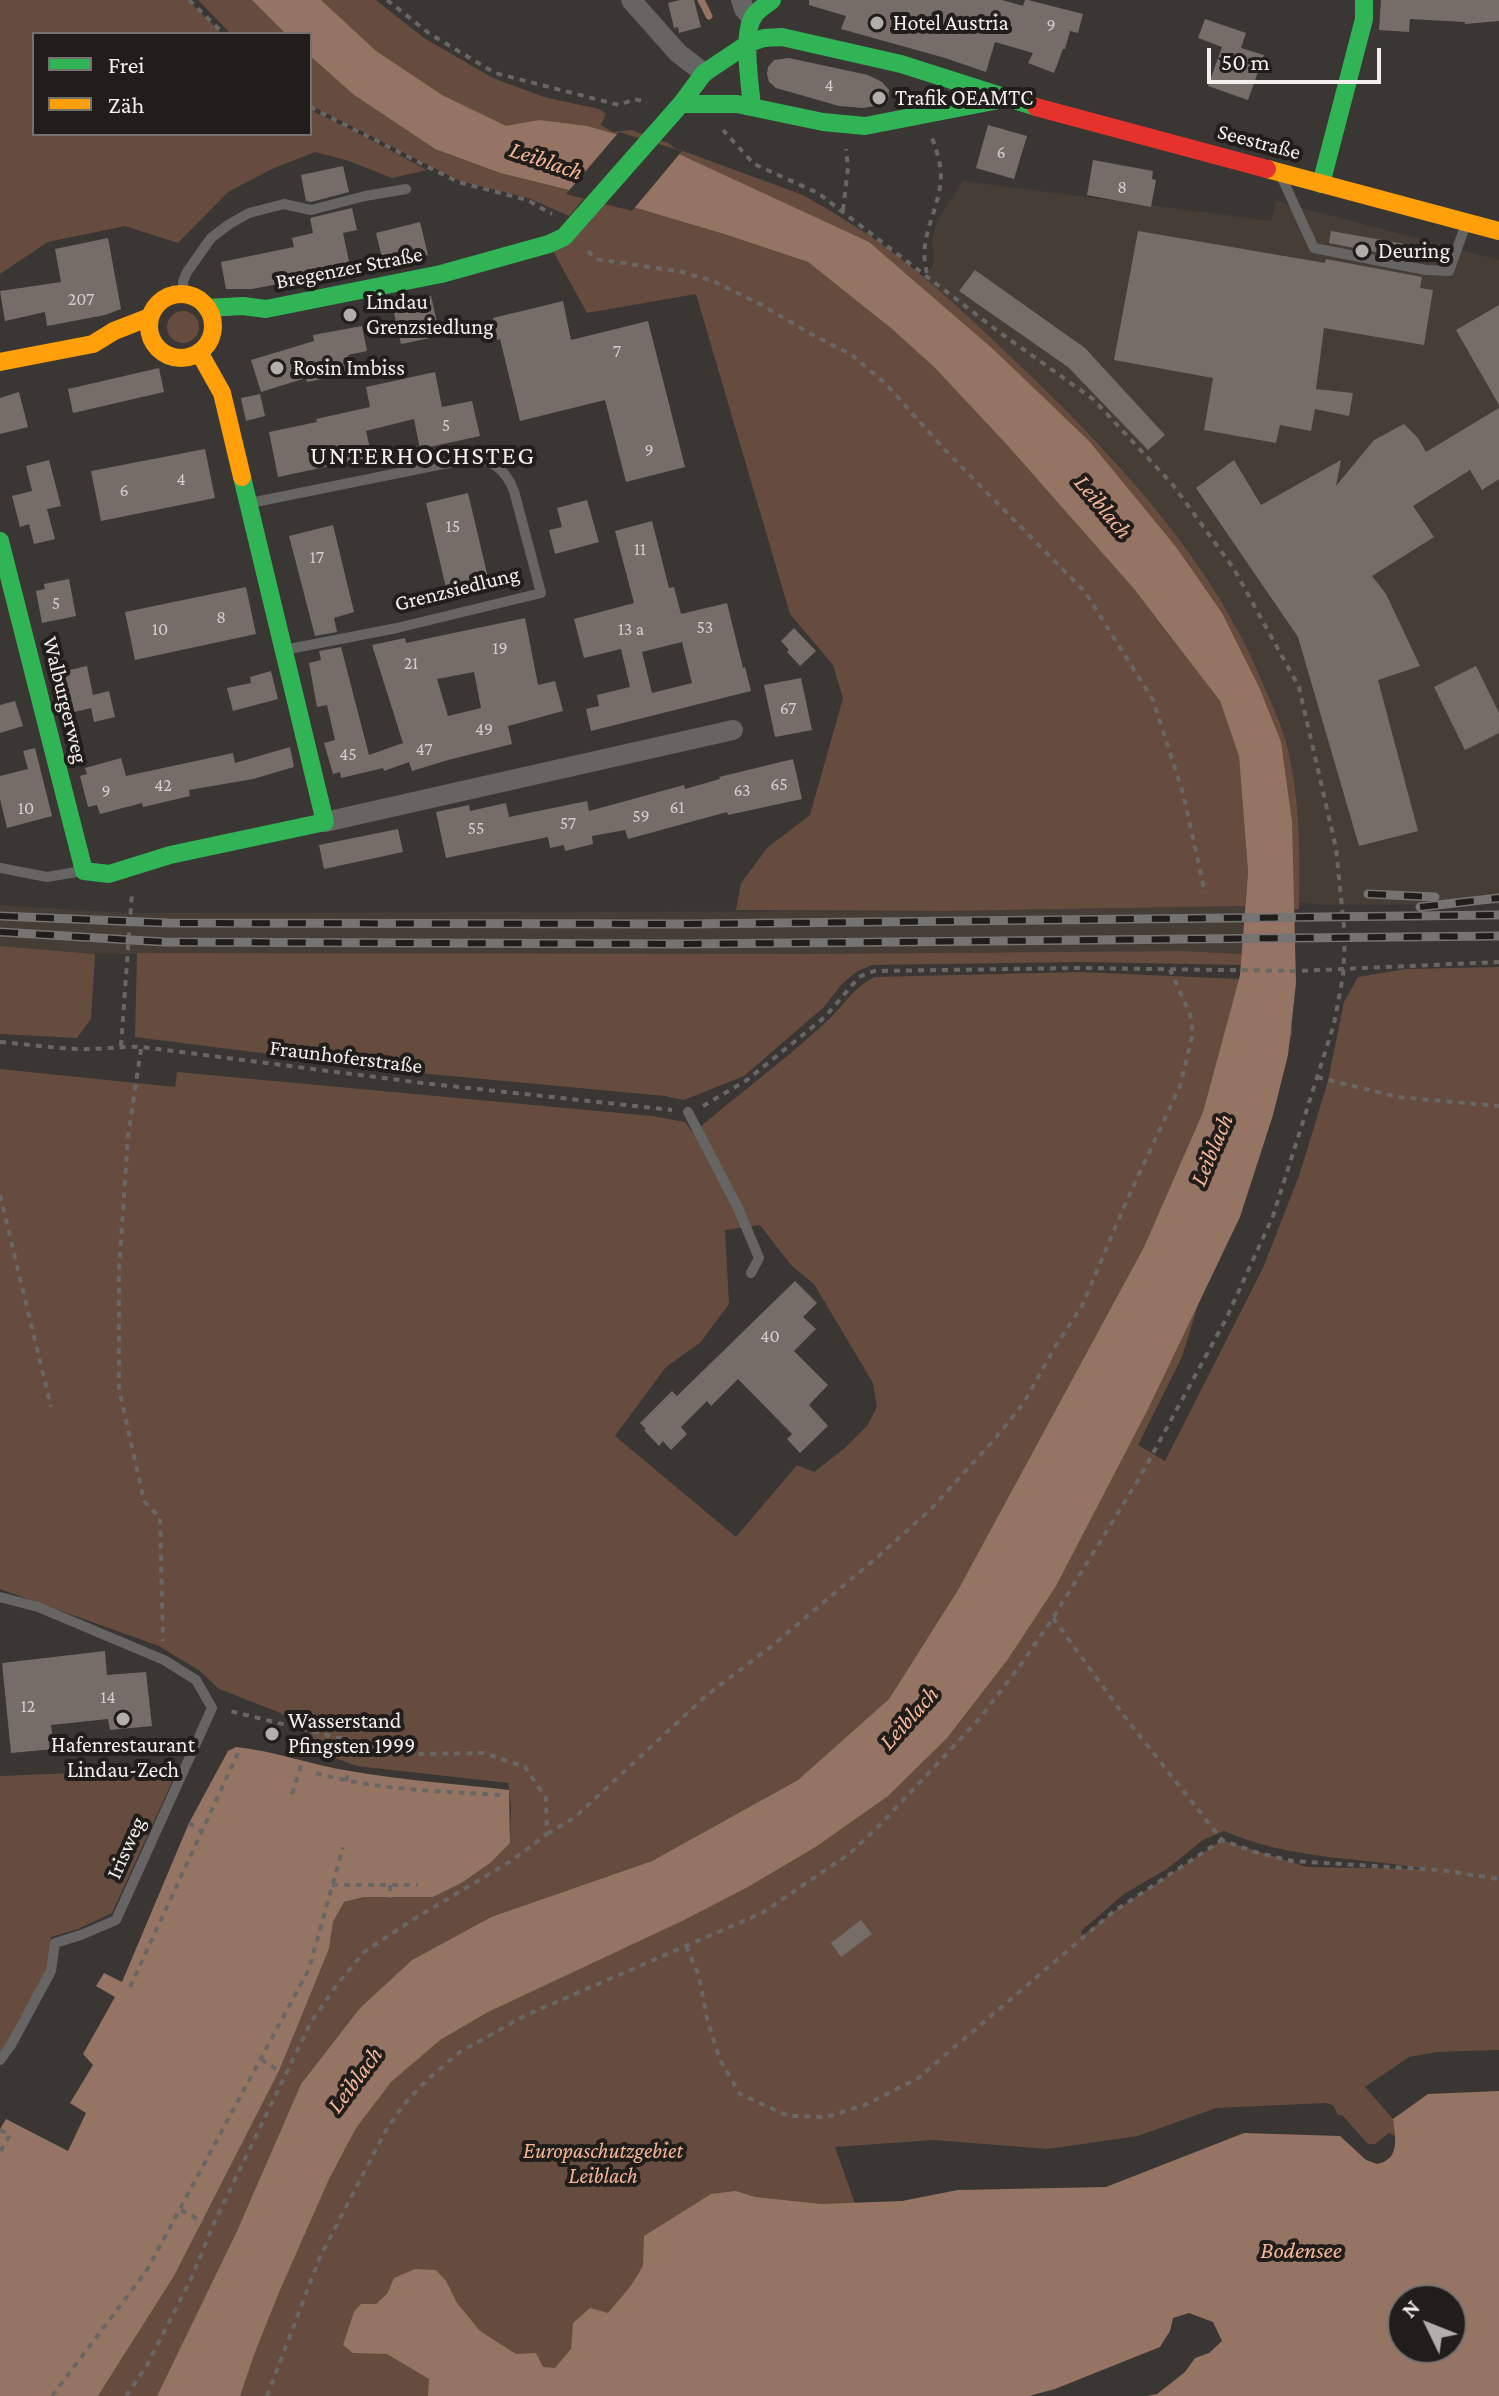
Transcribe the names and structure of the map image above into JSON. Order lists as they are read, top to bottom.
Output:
{
  "streets": {
    "main road": ["Seestraße", "Bregenzer Straße", "Walburgerweg"],
    "lane": ["Grenzsiedlung", "Irisweg"],
    "path": ["Fraunhoferstraße"]
  },
  "crossings": [
    ["Seestraße", "Bregenzer Straße"]
  ],
  "districts": ["UNTERHOCHSTEG"],
  "water": ["Leiblach", "Bodensee"],
  "parks": ["Europaschutzgebiet Leiblach"],
  "places": [
    "Hotel Austria",
    "Trafik OEAMTC",
    "Deuring",
    "Lindau Grenzsiedlung",
    "Rosin Imbiss",
    "Hafenrestaurant Lindau-Zech",
    "Wasserstand Pfingsten 1999"
  ],
  "house_numbers": [
    "9",
    "4",
    "6",
    "8",
    "207",
    "7",
    "5",
    "9",
    "4",
    "6",
    "15",
    "11",
    "17",
    "5",
    "8",
    "53",
    "10",
    "13 a",
    "19",
    "21",
    "67",
    "49",
    "47",
    "45",
    "65",
    "42",
    "63",
    "9",
    "61",
    "10",
    "59",
    "57",
    "55",
    "40",
    "14",
    "12"
  ],
  "legend": ["Frei", "Zäh"],
  "scale_bar": "50 m",
  "north": "top left"
}
